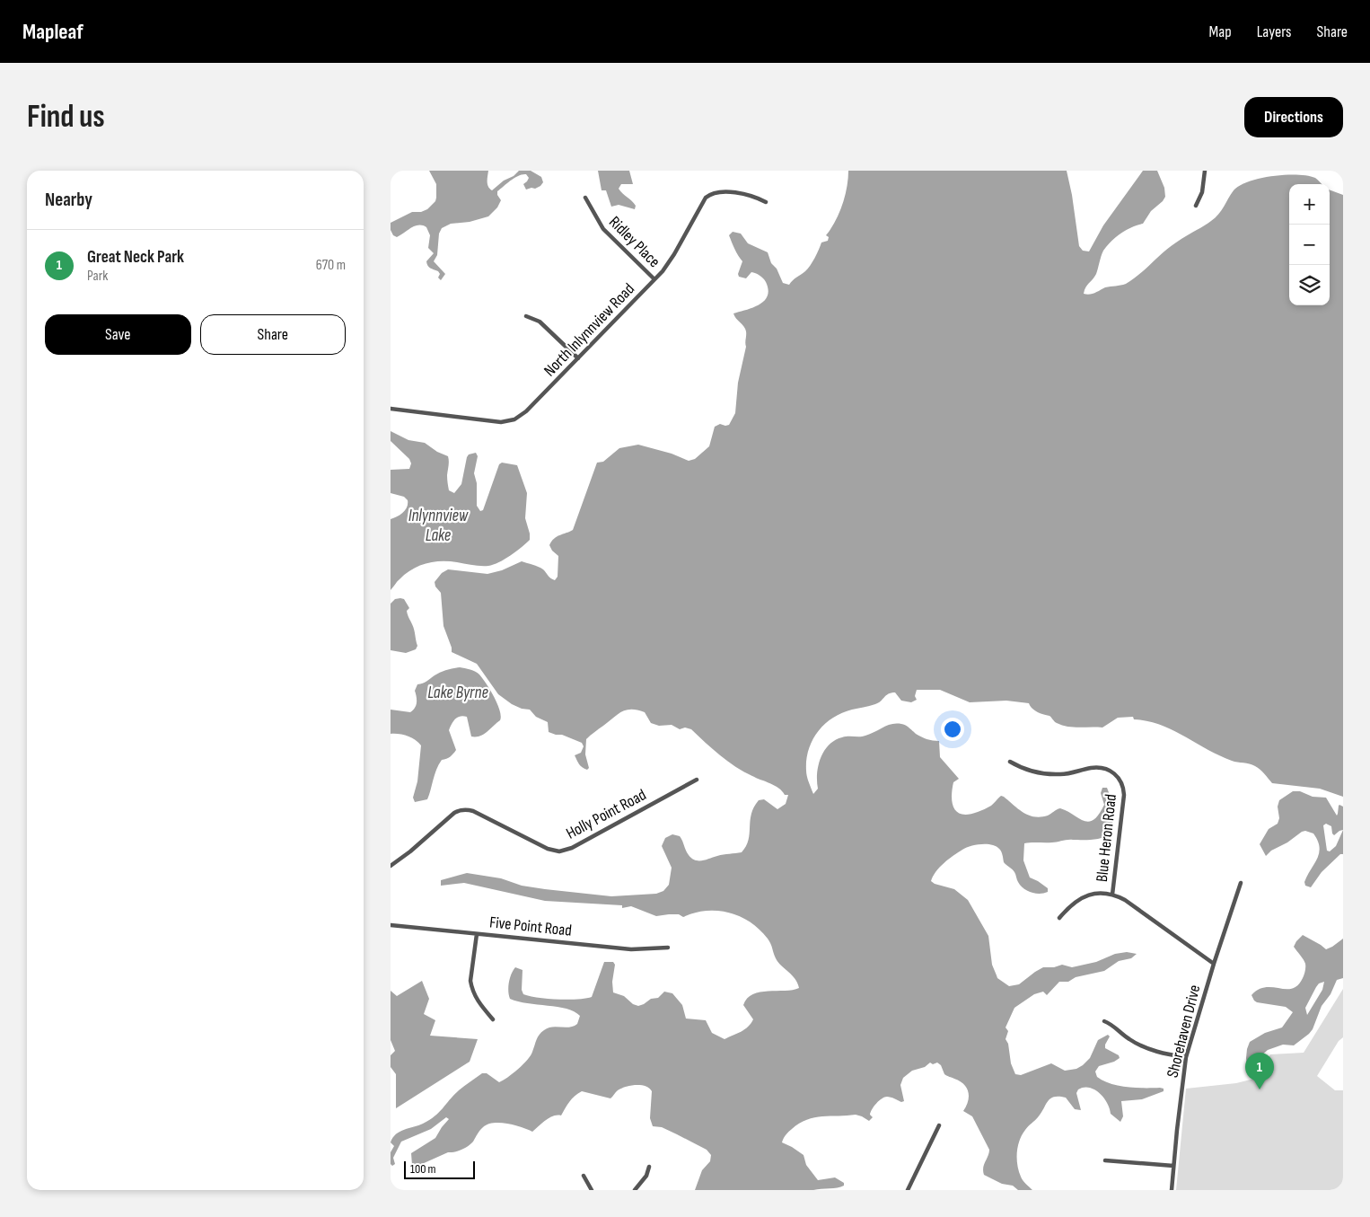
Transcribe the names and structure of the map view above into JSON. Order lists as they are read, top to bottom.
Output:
{
  "streets": {
    "street": [
      "Ridley Place",
      "North Inlynnview Road",
      "Holly Point Road",
      "Blue Heron Road",
      "Five Point Road",
      "Shorehaven Drive"
    ]
  },
  "crossings": [
    ["Ridley Place", "North Inlynnview Road"],
    ["Blue Heron Road", "Shorehaven Drive"]
  ],
  "water": ["Inlynnview Lake", "Lake Byrne"],
  "scale_bar": "100 m",
  "page": {
    "header": "Mapleaf",
    "nav": ["Map", "Layers", "Share"],
    "buttons": [
      "Directions",
      ["Save", "Share"]
    ],
    "title": "Find us",
    "heading": "Nearby",
    "map_buttons": ["+", "−"],
    "list": [
      {
        "mark": "1",
        "name": "Great Neck Park",
        "note": "Park",
        "value": "670 m"
      }
    ],
    "pins": "1",
    "scale": "100 m"
  }
}
